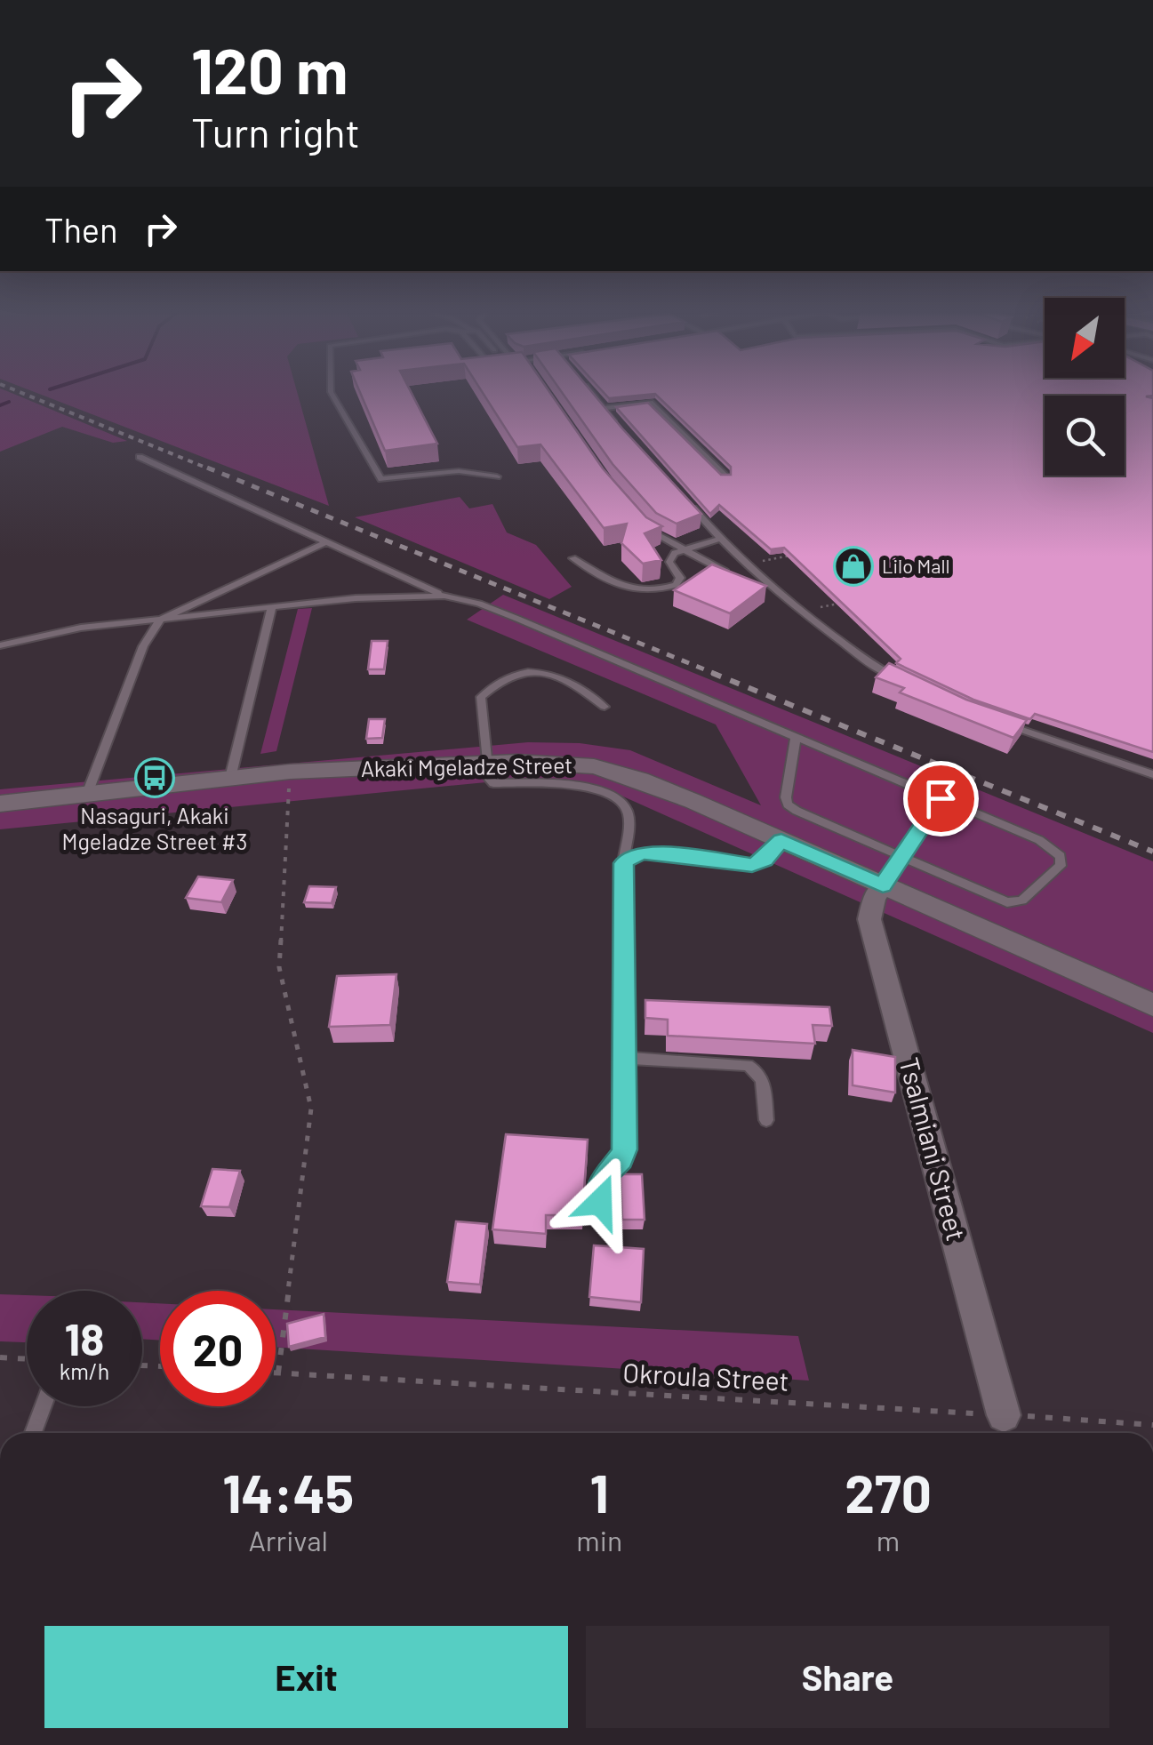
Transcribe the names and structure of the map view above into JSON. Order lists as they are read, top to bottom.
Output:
{
  "streets": {
    "street": ["Akaki Mgeladze Street", "Tsalmiani Street"],
    "path": ["Okroula Street"]
  },
  "crossings": [
    ["Akaki Mgeladze Street", "Tsalmiani Street"],
    ["Tsalmiani Street", "Okroula Street"]
  ],
  "places": {
    "shop": ["Lilo Mall"],
    "bus stop": ["Nasaguri, Akaki Mgeladze Street #3"]
  },
  "north": "bottom left",
  "page": {
    "turn": ["120 m", "Turn right"],
    "then": "Then",
    "speed": "18 km/h",
    "limit": "20",
    "eta": [
      "14:45",
      "Arrival",
      "1",
      "min",
      "270",
      "m"
    ],
    "buttons": ["Exit", "Share"]
  }
}
